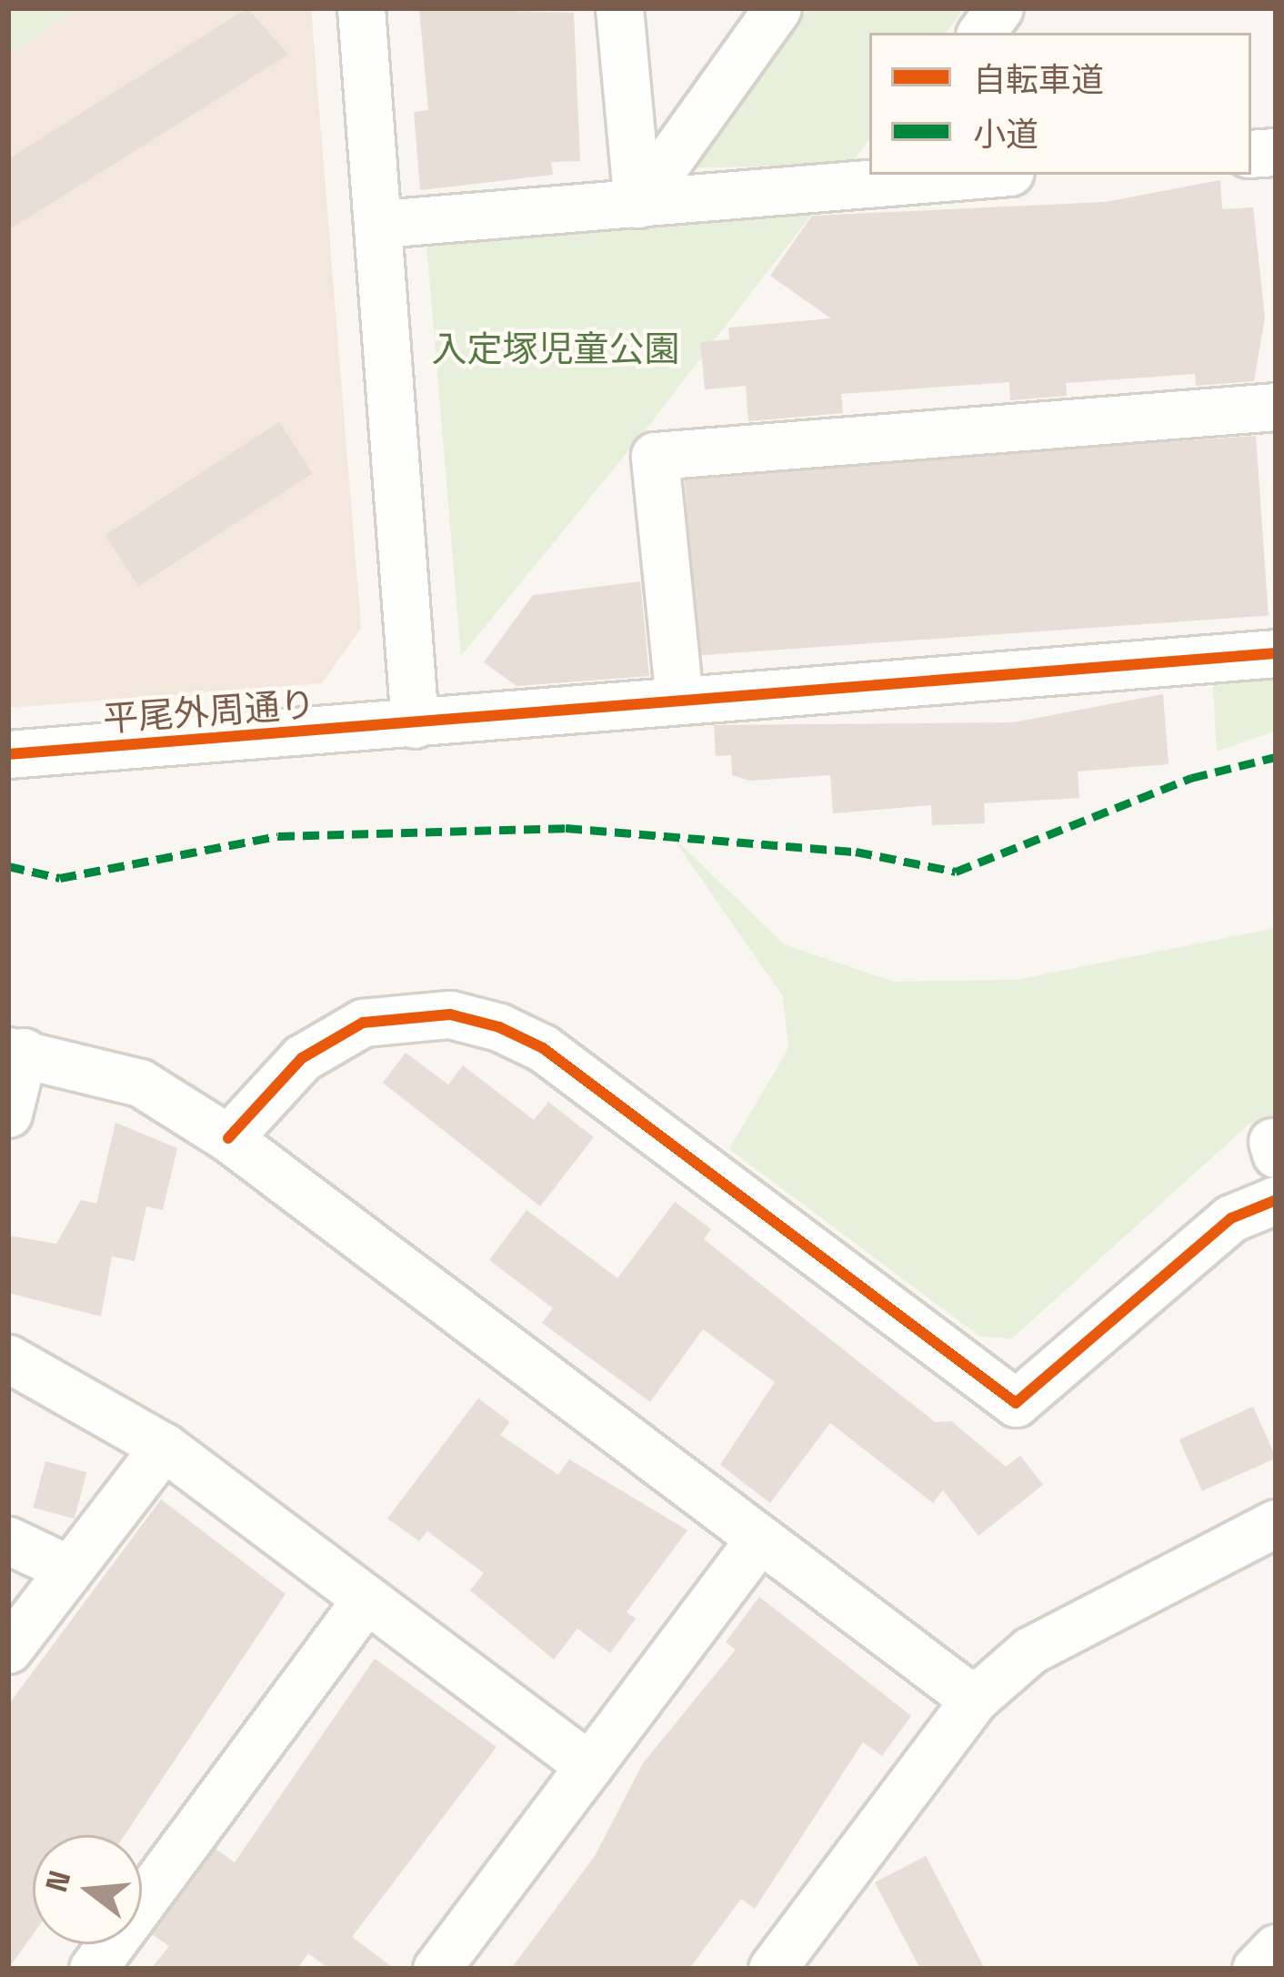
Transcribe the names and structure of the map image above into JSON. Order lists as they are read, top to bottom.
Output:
{
  "streets": {
    "street": ["平尾外周通り"]
  },
  "parks": ["入定塚児童公園"],
  "legend": ["自転車道", "小道"],
  "north": "left"
}
